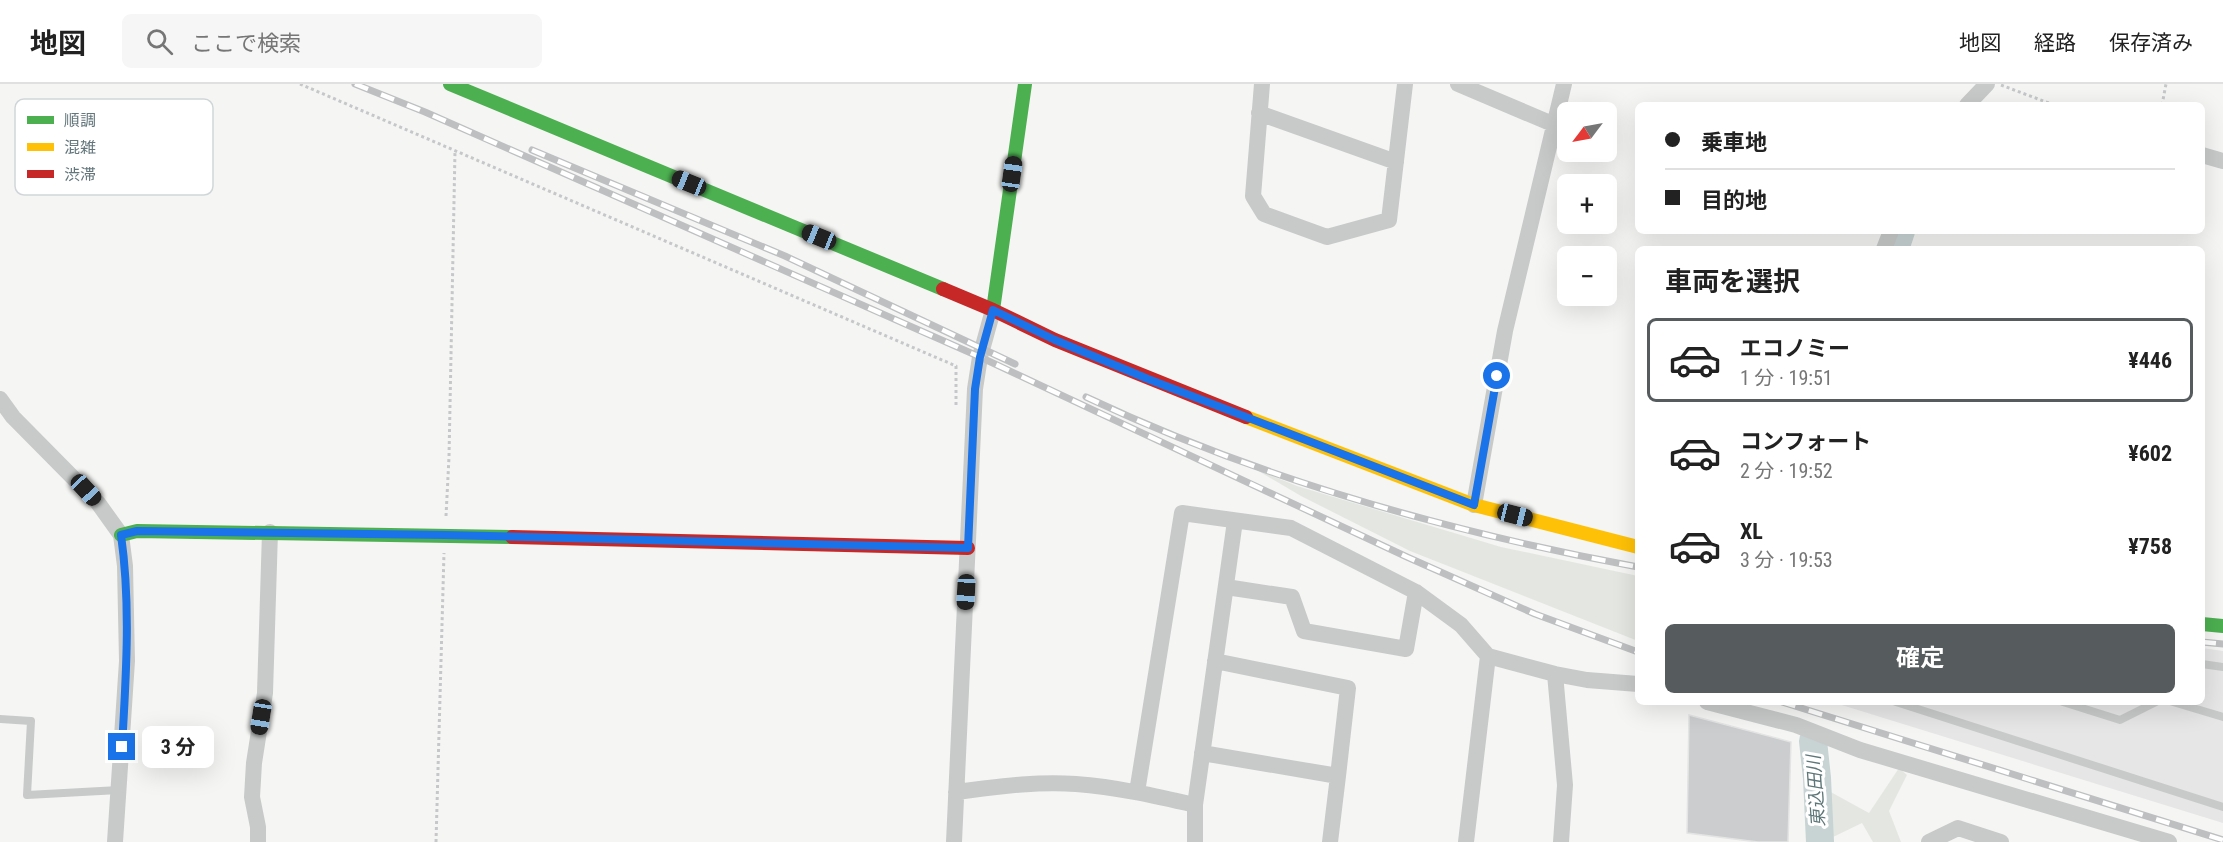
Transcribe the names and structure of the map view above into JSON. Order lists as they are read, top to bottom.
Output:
{
  "water": ["東込田川"],
  "legend": ["順調", "混雑", "渋滞"],
  "north": "bottom left",
  "page": {
    "header": "地図",
    "search": "ここで検索",
    "nav": ["地図", "経路", "保存済み"],
    "map_buttons": ["+", "−"],
    "banner": ["乗車地", "目的地"],
    "heading": "車両を選択",
    "list": [
      {
        "name": "エコノミー",
        "note": "1 分 · 19:51",
        "value": "¥446"
      },
      {
        "name": "コンフォート",
        "note": "2 分 · 19:52",
        "value": "¥602"
      },
      {
        "name": "XL",
        "note": "3 分 · 19:53",
        "value": "¥758"
      }
    ],
    "buttons": "確定",
    "bubble": "3 分"
  }
}
